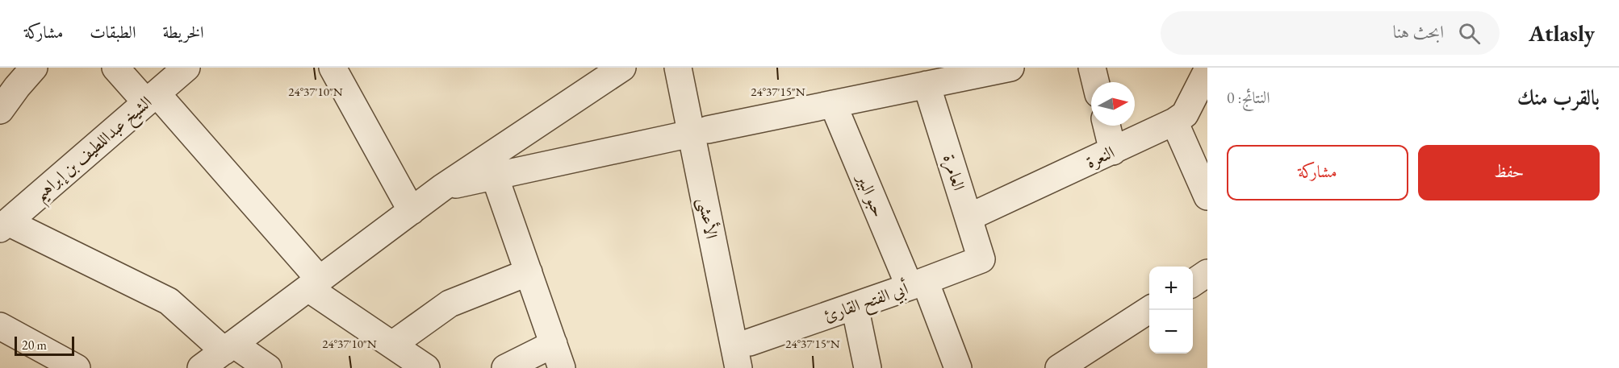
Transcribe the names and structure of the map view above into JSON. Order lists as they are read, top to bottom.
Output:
{
  "streets": {
    "street": [
      "الشيخ عبداللطيف بن إبراهيم",
      "النعرة",
      "العامرة",
      "حبو البير",
      "الأعشى",
      "أبي الفتح القارئ"
    ]
  },
  "crossings": [
    ["النعرة", "العامرة"],
    ["العامرة", "أبي الفتح القارئ"],
    ["حبو البير", "أبي الفتح القارئ"],
    ["الأعشى", "أبي الفتح القارئ"]
  ],
  "scale_bar": "20 m",
  "north": "right",
  "page": {
    "header": "Atlasly",
    "search": "ابحث هنا",
    "nav": ["الخريطة", "الطبقات", "مشاركة"],
    "heading": ["بالقرب منك", "النتائج: 0"],
    "buttons": ["حفظ", "مشاركة"],
    "map_buttons": ["+", "−"],
    "scale": "20 m"
  },
  "coordinates": ["24°37'10\"N", "24°37'15\"N"]
}
